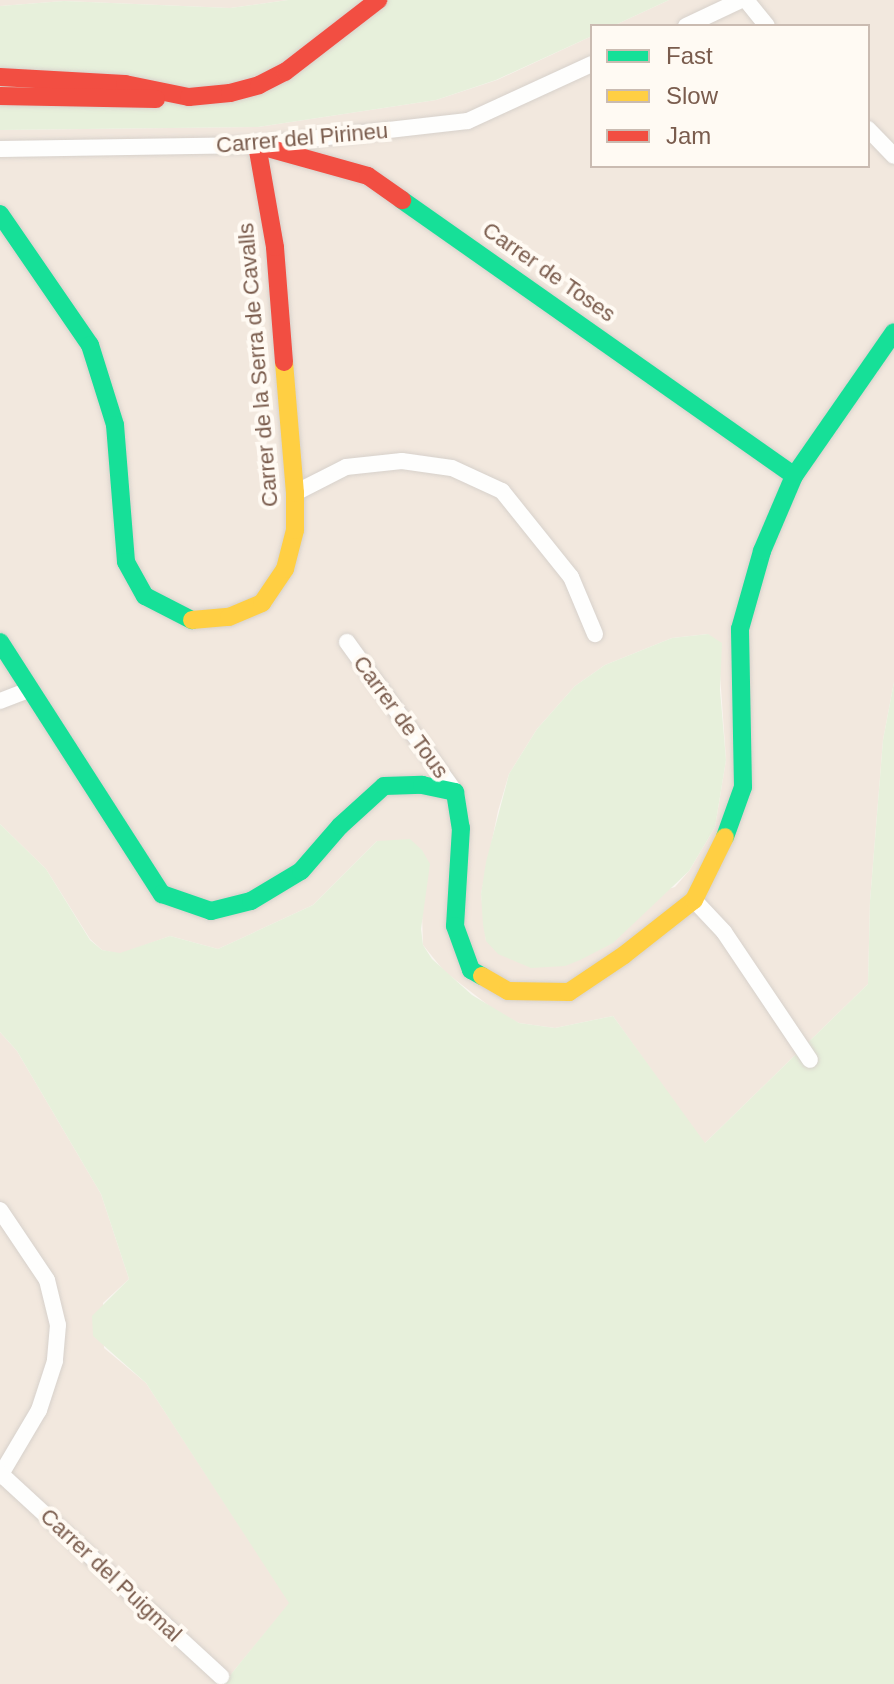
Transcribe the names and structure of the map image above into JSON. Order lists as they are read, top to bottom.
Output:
{
  "streets": {
    "street": [
      "Carrer del Pirineu",
      "Carrer de Toses",
      "Carrer de la Serra de Cavalls",
      "Carrer de Tous",
      "Carrer del Puigmal"
    ]
  },
  "crossings": [
    ["Carrer del Pirineu", "Carrer de Toses"],
    ["Carrer del Pirineu", "Carrer de la Serra de Cavalls"],
    ["Carrer de Toses", "Carrer de la Serra de Cavalls"]
  ],
  "legend": ["Fast", "Slow", "Jam"]
}
